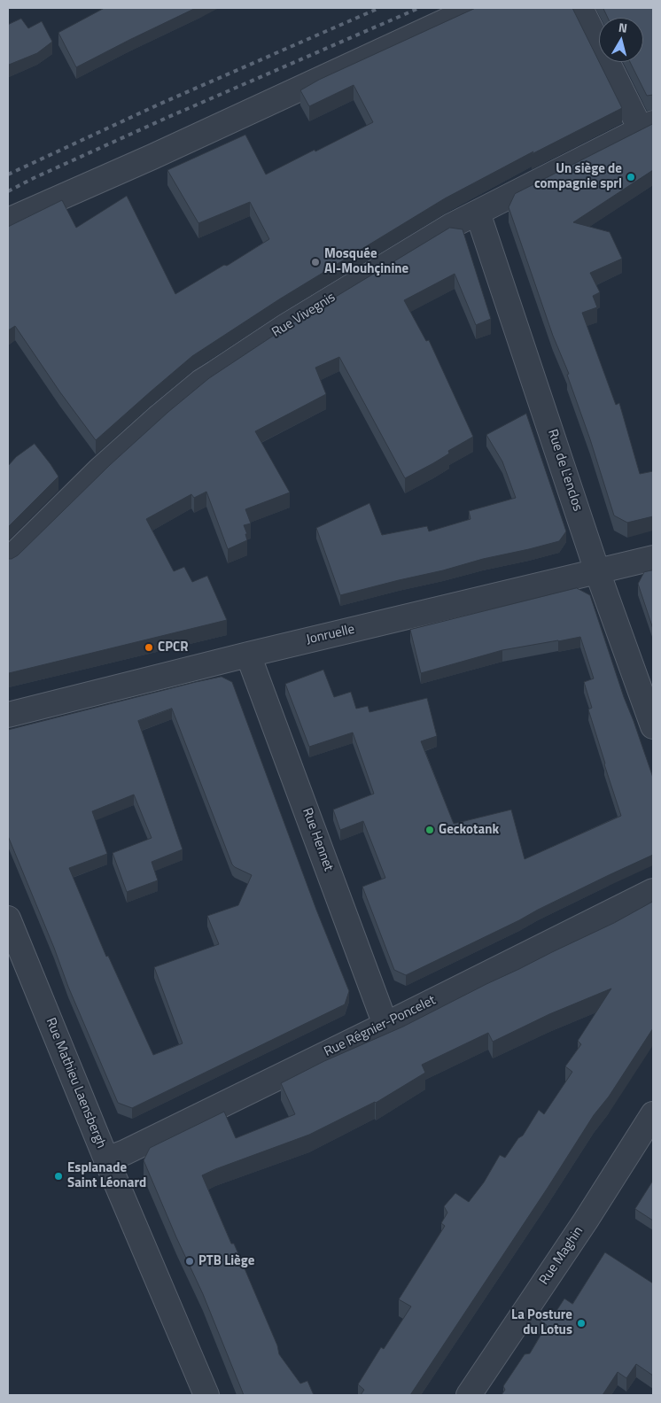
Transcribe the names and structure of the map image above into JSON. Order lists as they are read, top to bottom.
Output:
{
  "streets": {
    "street": [
      "Rue Vivegnis",
      "Rue de L'enclos",
      "Jonruelle",
      "Rue Hennet",
      "Rue Régnier-Poncelet",
      "Rue Mathieu Laensbergh",
      "Rue Maghin"
    ]
  },
  "crossings": [
    ["Rue Vivegnis", "Rue de L'enclos"],
    ["Rue de L'enclos", "Jonruelle"],
    ["Jonruelle", "Rue Hennet"],
    ["Rue Hennet", "Rue Régnier-Poncelet"],
    ["Rue Régnier-Poncelet", "Rue Mathieu Laensbergh"]
  ],
  "places": [
    "Un siège de compagnie sprl",
    "Mosquée Al-Mouhçinine",
    "CPCR",
    "Geckotank",
    "Esplanade Saint Léonard",
    "PTB Liège",
    "La Posture du Lotus"
  ],
  "north": "top"
}
